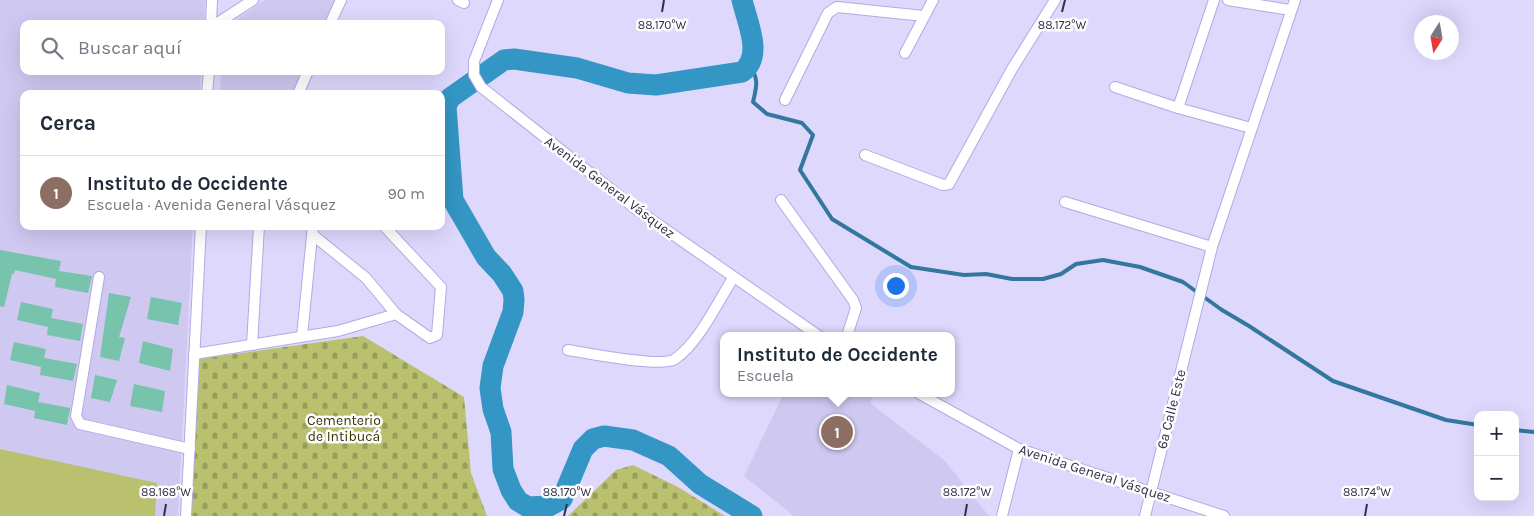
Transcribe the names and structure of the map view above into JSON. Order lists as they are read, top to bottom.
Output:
{
  "streets": {
    "street": ["Avenida General Vásquez", "6a Calle Este"]
  },
  "crossings": [
    ["Avenida General Vásquez", "6a Calle Este"]
  ],
  "parks": ["Cementerio de Intibucá"],
  "north": "bottom",
  "page": {
    "search": "Buscar aquí",
    "heading": "Cerca",
    "list": [
      {
        "mark": "1",
        "name": "Instituto de Occidente",
        "note": "Escuela · Avenida General Vásquez",
        "value": "90 m"
      }
    ],
    "popup": ["Instituto de Occidente", "Escuela"],
    "map_buttons": ["+", "−"],
    "pins": "1"
  },
  "coordinates": [
    "88.170°W",
    "88.172°W",
    "88.168°W",
    "88.174°W"
  ]
}
